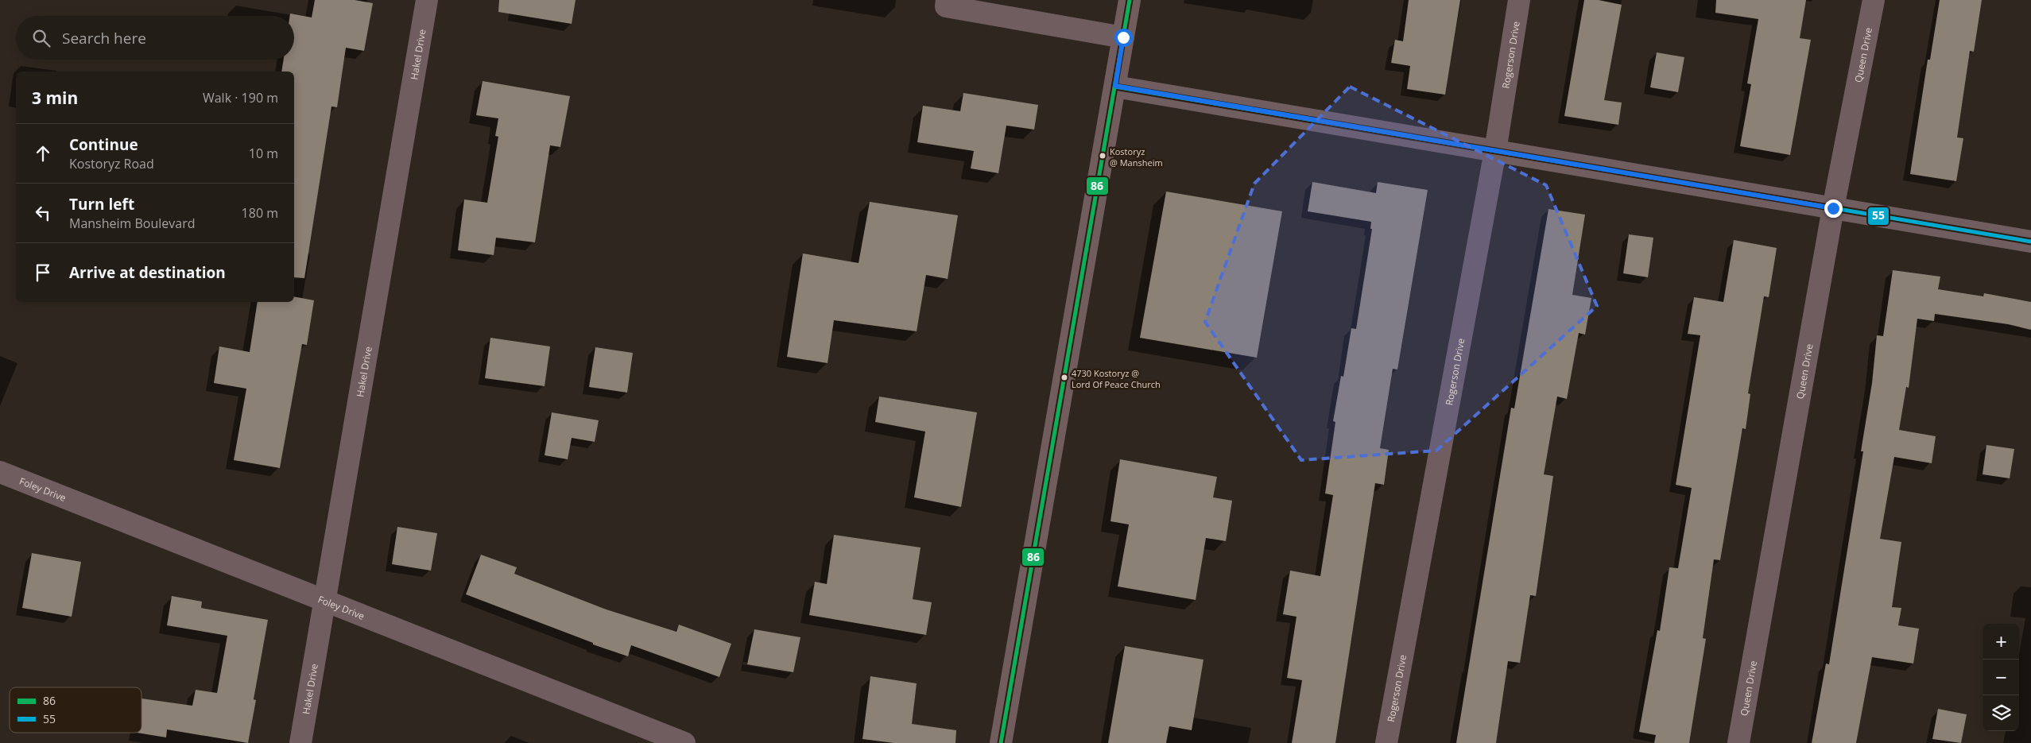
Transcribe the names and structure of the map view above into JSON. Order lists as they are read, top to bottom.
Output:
{
  "streets": {
    "street": [
      "Hakel Drive",
      "Rogerson Drive",
      "Queen Drive",
      "Foley Drive"
    ]
  },
  "crossings": [
    ["Hakel Drive", "Foley Drive"]
  ],
  "places": ["Kostoryz @ Mansheim", "4730 Kostoryz @ Lord Of Peace Church"],
  "lines": ["transit line 86", "transit line 55"],
  "legend": ["86", "55"],
  "page": {
    "search": "Search here",
    "heading": ["3 min", "Walk · 190 m"],
    "list": [
      ["Continue", "Kostoryz Road", "10 m"],
      ["Turn left", "Mansheim Boulevard", "180 m"],
      "Arrive at destination"
    ],
    "map_buttons": ["+", "−"]
  }
}
